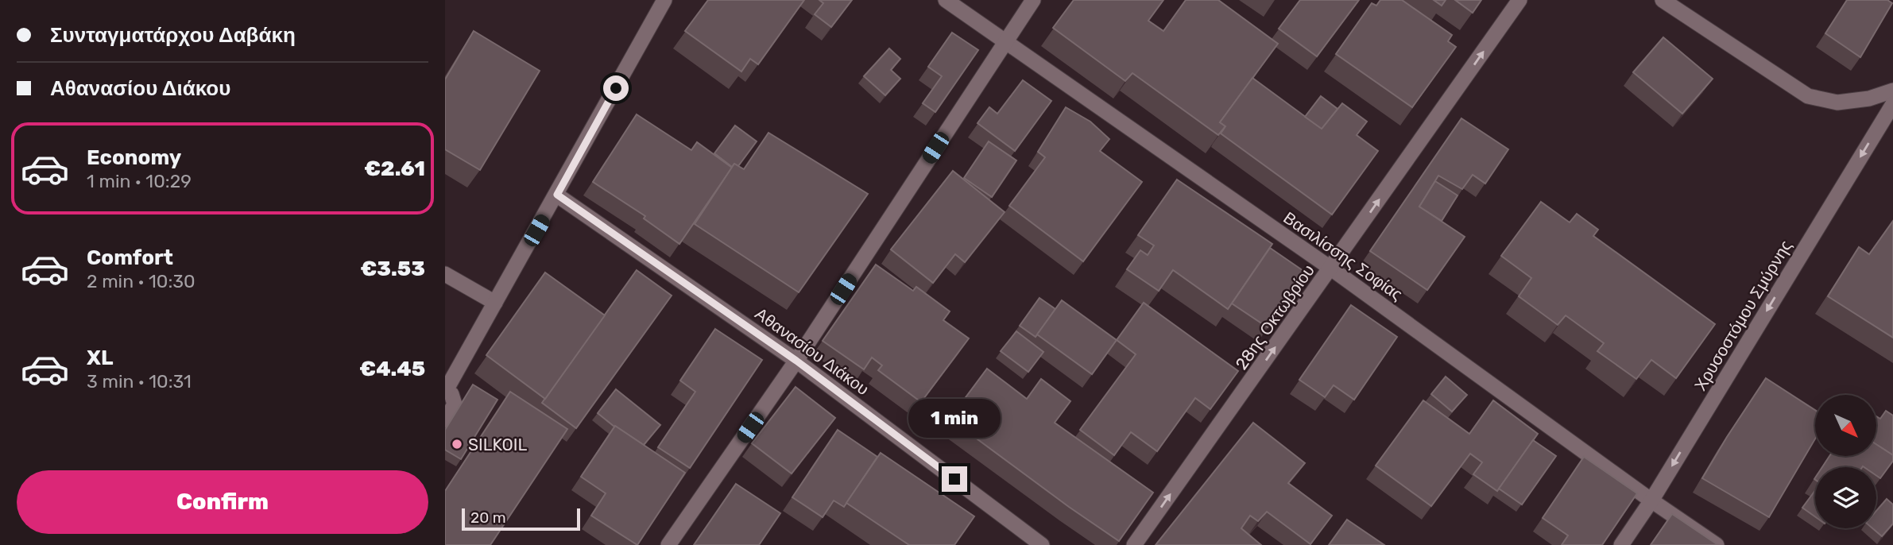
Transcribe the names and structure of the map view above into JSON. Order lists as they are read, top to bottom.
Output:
{
  "streets": {
    "street": [
      "Βασιλίσσης Σοφίας",
      "Χρυσοστόμου Σμύρνης",
      "28ης Οκτωβρίου",
      "Αθανασίου Διάκου"
    ]
  },
  "crossings": [
    ["Βασιλίσσης Σοφίας", "Χρυσοστόμου Σμύρνης"],
    ["Βασιλίσσης Σοφίας", "28ης Οκτωβρίου"]
  ],
  "one_way": ["Χρυσοστόμου Σμύρνης", "28ης Οκτωβρίου"],
  "places": ["SILKOIL"],
  "scale_bar": "20 m",
  "north": "bottom right",
  "page": {
    "banner": ["Συνταγματάρχου Δαβάκη", "Αθανασίου Διάκου"],
    "list": [
      {
        "name": "Economy",
        "note": "1 min · 10:29",
        "value": "€2.61"
      },
      {
        "name": "Comfort",
        "note": "2 min · 10:30",
        "value": "€3.53"
      },
      {
        "name": "XL",
        "note": "3 min · 10:31",
        "value": "€4.45"
      }
    ],
    "bubble": "1 min",
    "buttons": "Confirm",
    "scale": "20 m"
  }
}
